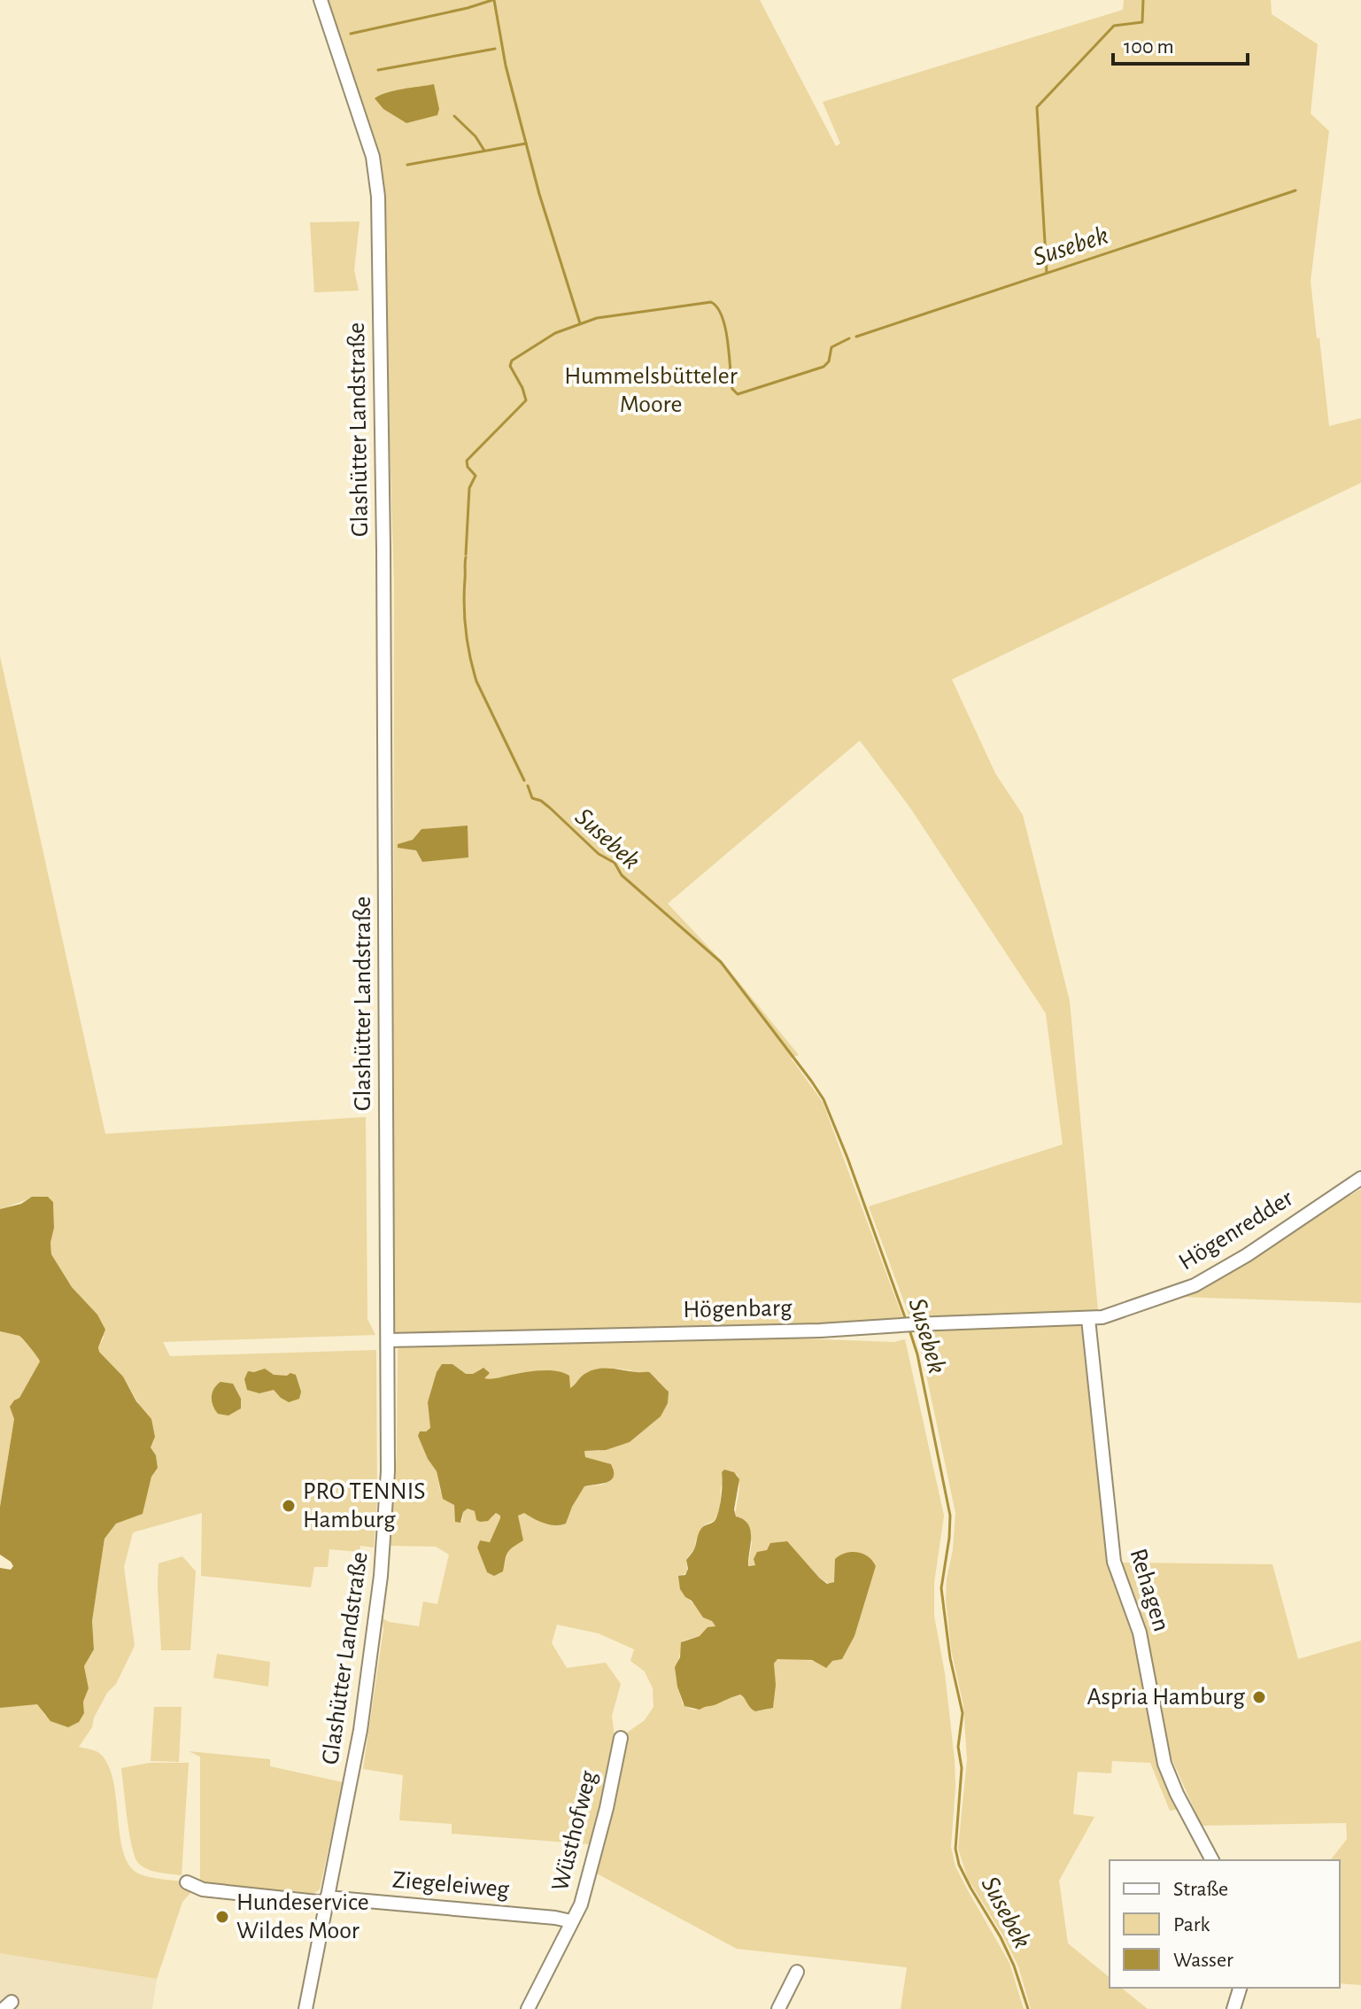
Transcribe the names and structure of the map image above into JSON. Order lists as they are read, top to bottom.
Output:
{
  "streets": {
    "street": [
      "Glashütter Landstraße",
      "Högenredder",
      "Högenbarg",
      "Rehagen",
      "Wüsthofweg",
      "Ziegeleiweg"
    ]
  },
  "crossings": [
    ["Glashütter Landstraße", "Högenbarg"],
    ["Glashütter Landstraße", "Ziegeleiweg"],
    ["Högenredder", "Högenbarg"],
    ["Högenredder", "Rehagen"],
    ["Högenbarg", "Rehagen"],
    ["Wüsthofweg", "Ziegeleiweg"]
  ],
  "water": ["Susebek"],
  "parks": ["Hummelsbütteler Moore"],
  "places": ["PRO TENNIS Hamburg", "Aspria Hamburg", "Hundeservice Wildes Moor"],
  "legend": ["Straße", "Park", "Wasser"],
  "scale_bar": "100 m"
}
